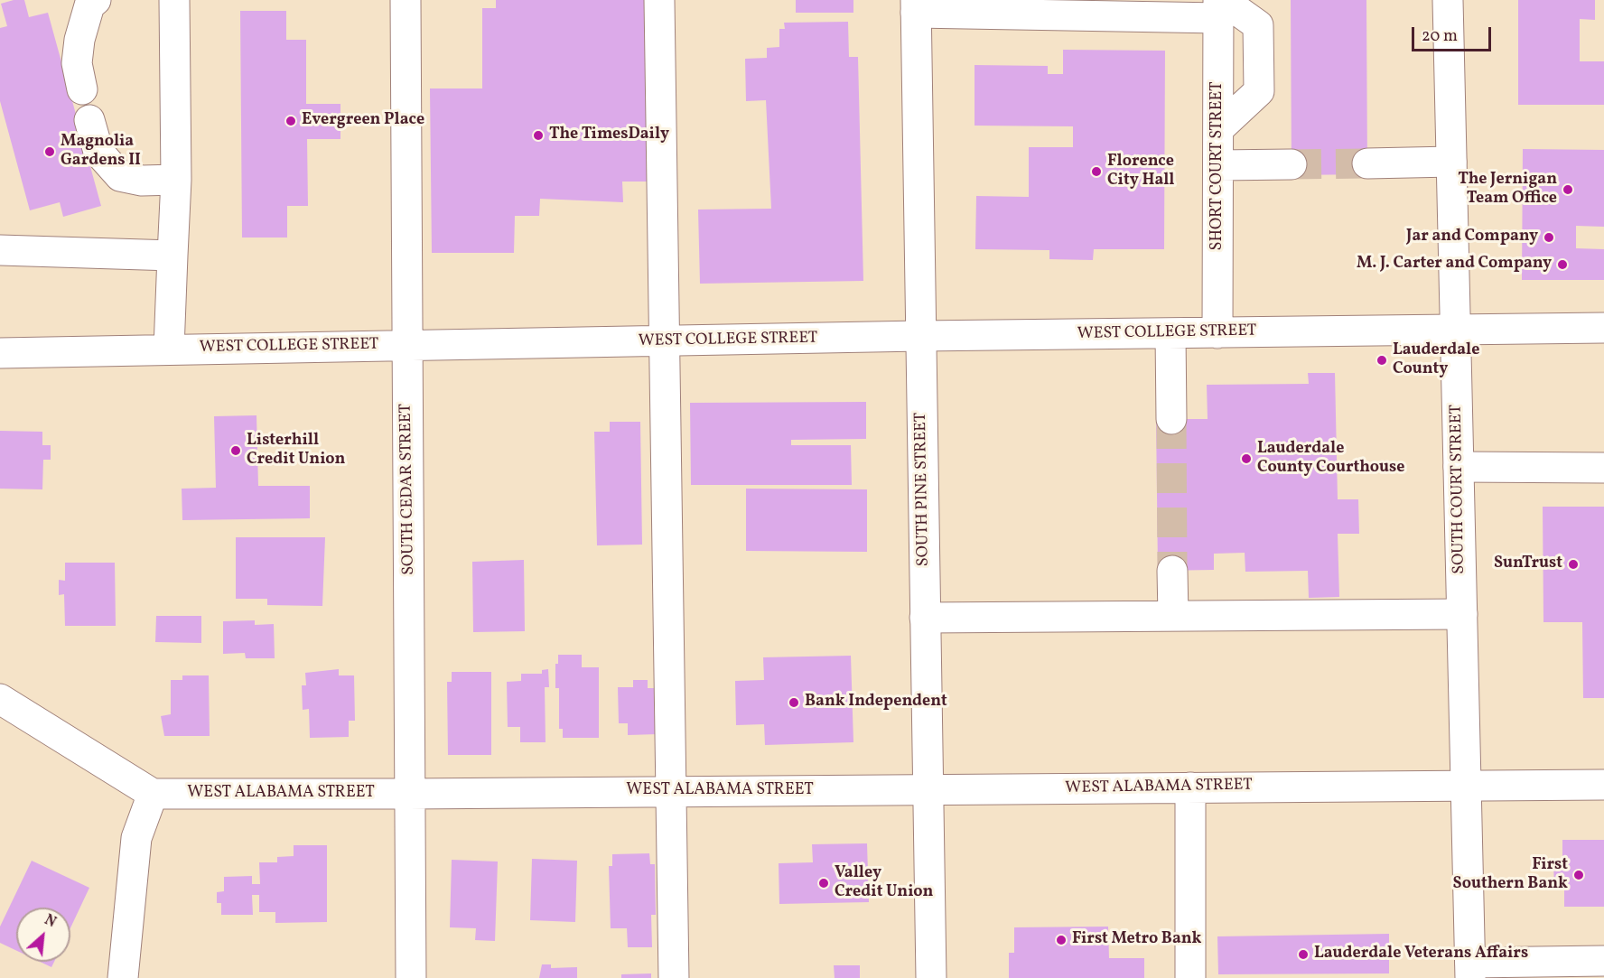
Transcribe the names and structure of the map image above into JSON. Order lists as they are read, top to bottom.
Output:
{
  "streets": {
    "street": [
      "SHORT COURT STREET",
      "WEST COLLEGE STREET",
      "SOUTH CEDAR STREET",
      "SOUTH PINE STREET",
      "SOUTH COURT STREET",
      "WEST ALABAMA STREET"
    ]
  },
  "crossings": [
    ["SHORT COURT STREET", "WEST COLLEGE STREET"],
    ["WEST COLLEGE STREET", "SOUTH CEDAR STREET"],
    ["WEST COLLEGE STREET", "SOUTH PINE STREET"],
    ["WEST COLLEGE STREET", "SOUTH COURT STREET"],
    ["SOUTH CEDAR STREET", "WEST ALABAMA STREET"],
    ["SOUTH PINE STREET", "WEST ALABAMA STREET"],
    ["SOUTH COURT STREET", "WEST ALABAMA STREET"]
  ],
  "places": [
    "Evergreen Place",
    "The TimesDaily",
    "Magnolia Gardens II",
    "Florence City Hall",
    "The Jernigan Team Office",
    "Jar and Company",
    "M. J. Carter and Company",
    "Lauderdale County",
    "Listerhill Credit Union",
    "Lauderdale County Courthouse",
    "SunTrust",
    "Bank Independent",
    "First Southern Bank",
    "Valley Credit Union",
    "First Metro Bank",
    "Lauderdale Veterans Affairs"
  ],
  "scale_bar": "20 m",
  "north": "top right"
}
